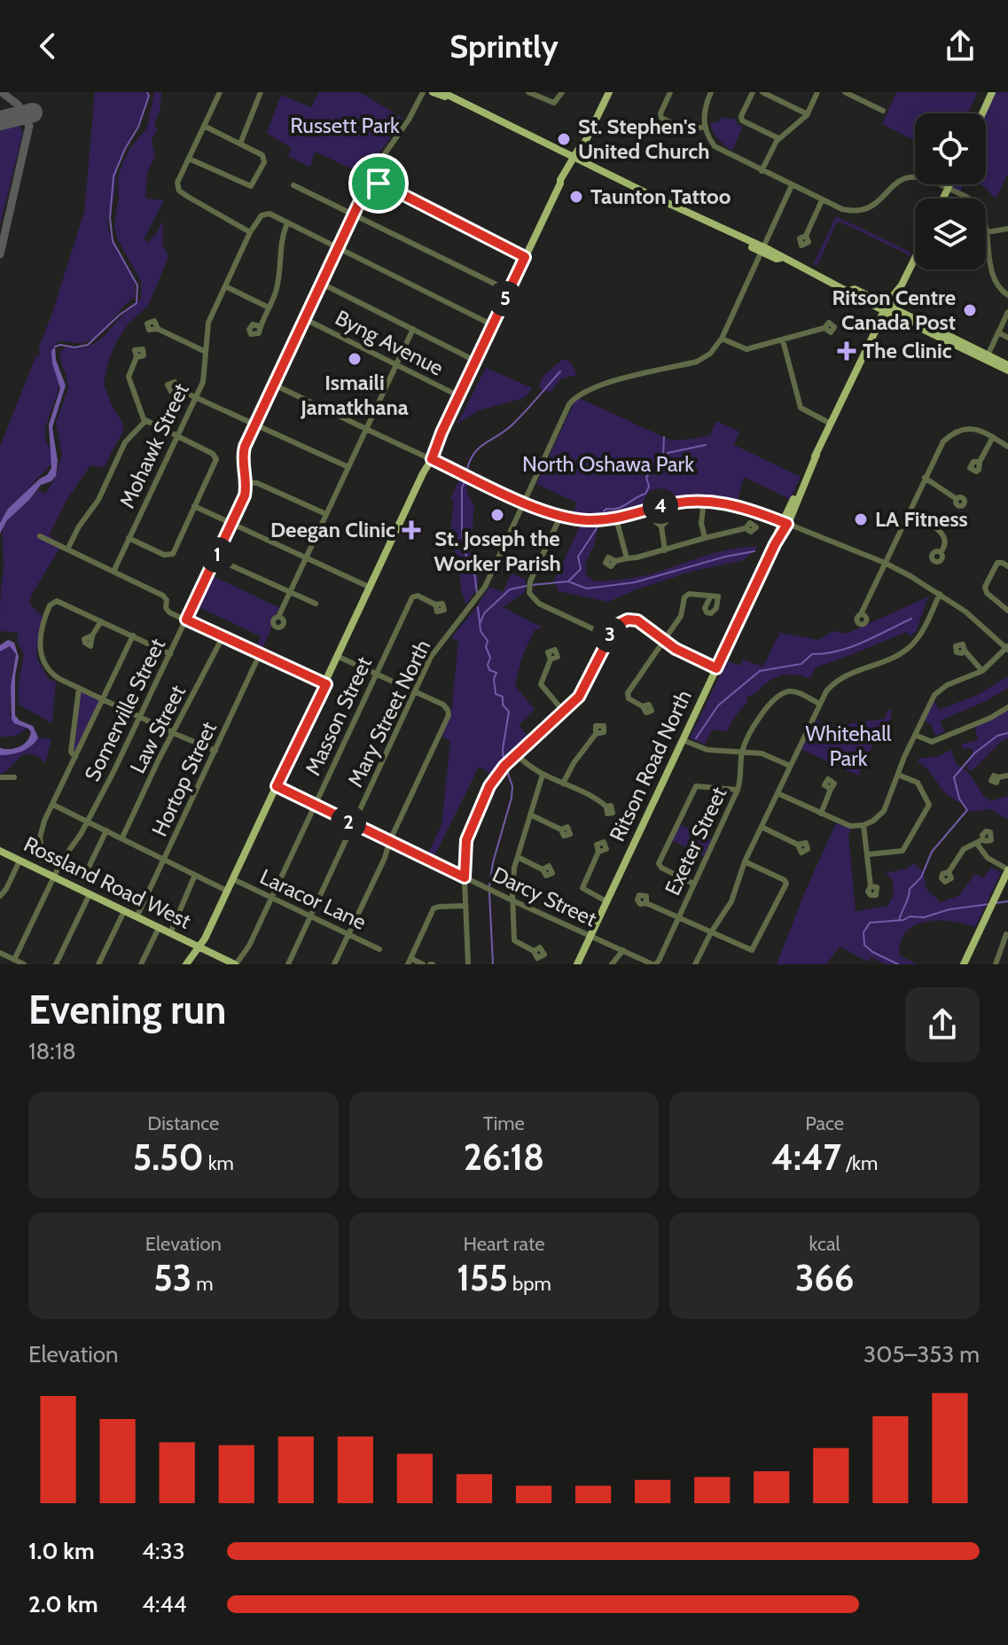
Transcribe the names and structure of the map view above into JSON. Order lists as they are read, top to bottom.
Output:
{
  "streets": {
    "main road": ["Ritson Road North", "Rossland Road West"],
    "street": [
      "Byng Avenue",
      "Mohawk Street",
      "Somerville Street",
      "Mary Street North",
      "Masson Street",
      "Law Street",
      "Hortop Street",
      "Exeter Street",
      "Darcy Street",
      "Laracor Lane"
    ]
  },
  "crossings": [
    ["Byng Avenue", "Somerville Street"],
    ["Somerville Street", "Rossland Road West"],
    ["Mary Street North", "Darcy Street"],
    ["Mary Street North", "Laracor Lane"],
    ["Masson Street", "Rossland Road West"],
    ["Masson Street", "Darcy Street"],
    ["Masson Street", "Laracor Lane"],
    ["Ritson Road North", "Darcy Street"],
    ["Hortop Street", "Rossland Road West"],
    ["Exeter Street", "Darcy Street"]
  ],
  "parks": ["Russett Park", "North Oshawa Park", "Whitehall Park"],
  "places": {
    "other": [
      "St. Stephen's United Church",
      "Taunton Tattoo",
      "Ritson Centre Canada Post",
      "Ismaili Jamatkhana",
      "St. Joseph the Worker Parish",
      "LA Fitness"
    ],
    "health": ["The Clinic", "Deegan Clinic"]
  },
  "page": {
    "header": "Sprintly",
    "pins": [
      "5",
      "4",
      "1",
      "3",
      "2"
    ],
    "heading": ["Evening run", "18:18"],
    "stats": [
      ["Distance", "5.50 km"],
      ["Time", "26:18"],
      ["Pace", "4:47 /km"],
      ["Elevation", "53 m"],
      ["Heart rate", "155 bpm"],
      ["kcal", "366"]
    ],
    "chart": ["Elevation", "305–353 m"],
    "list": [
      {
        "name": "1.0 km",
        "note": "4:33"
      },
      {
        "name": "2.0 km",
        "note": "4:44"
      }
    ]
  }
}
